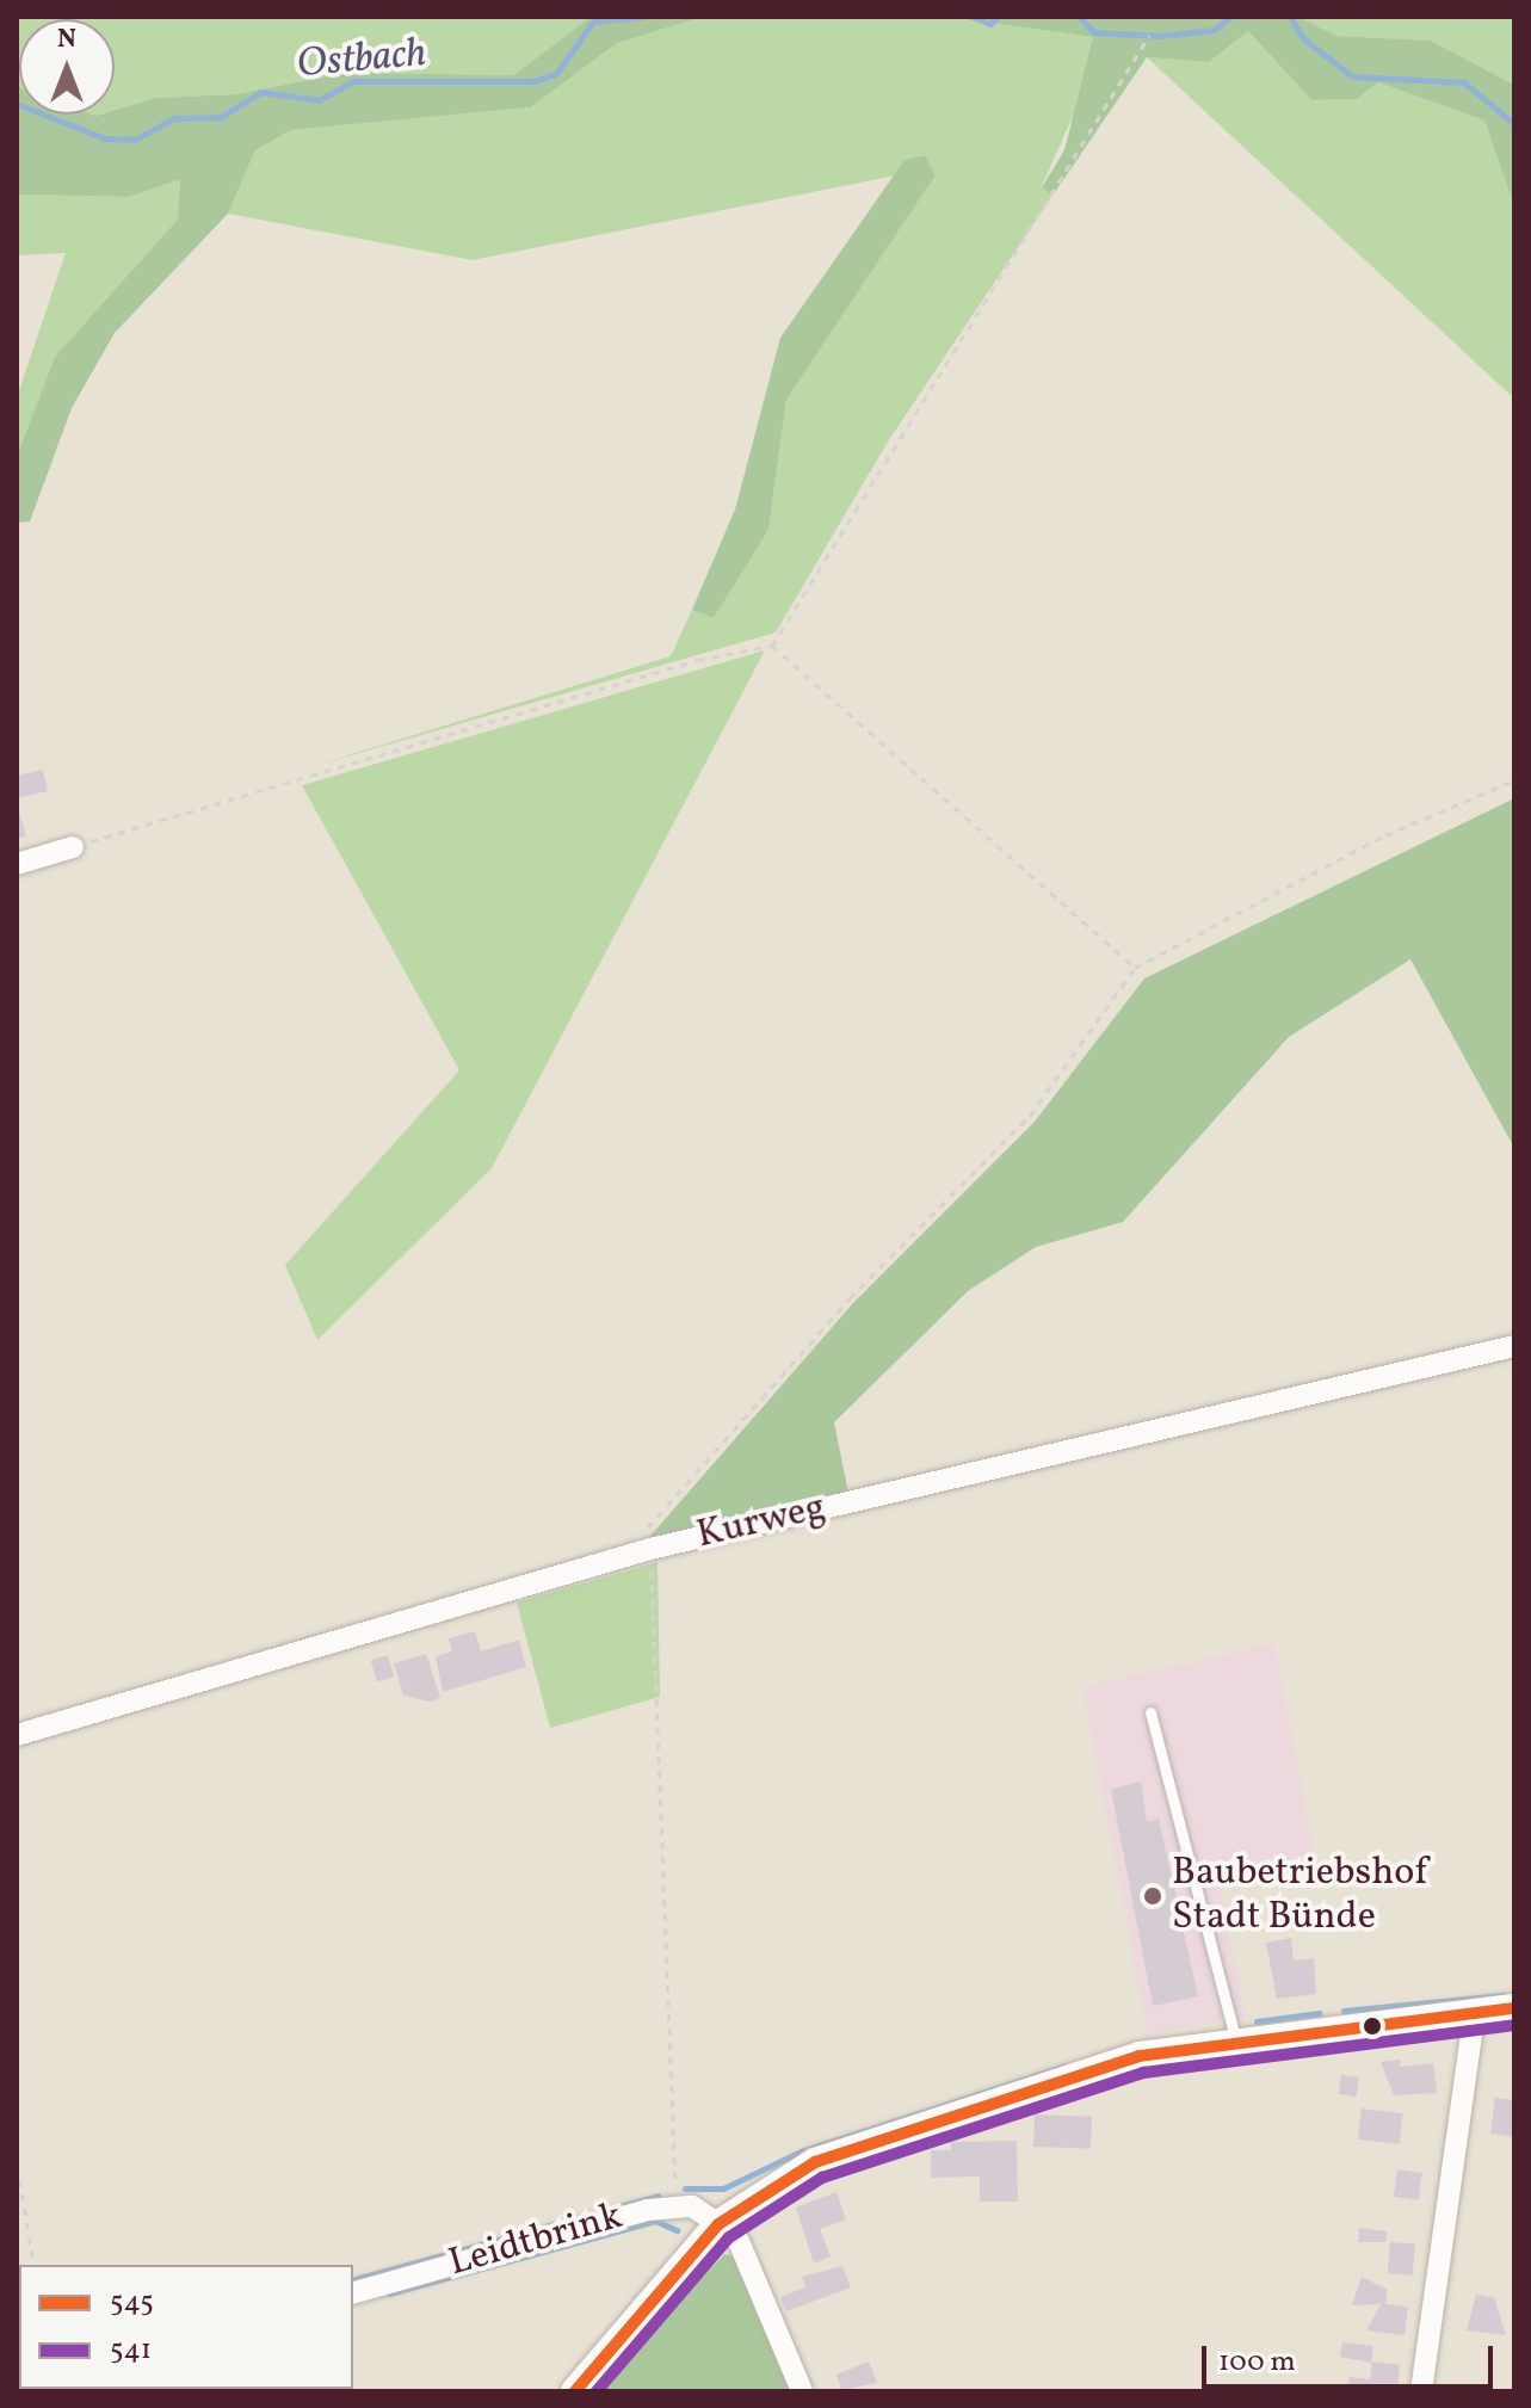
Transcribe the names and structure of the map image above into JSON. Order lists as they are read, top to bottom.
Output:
{
  "streets": {
    "street": ["Kurweg", "Leidtbrink"]
  },
  "water": ["Ostbach"],
  "places": ["Baubetriebshof Stadt Bünde"],
  "lines": ["transit line 545", "transit line 541"],
  "legend": ["545", "541"],
  "scale_bar": "100 m",
  "north": "top"
}
